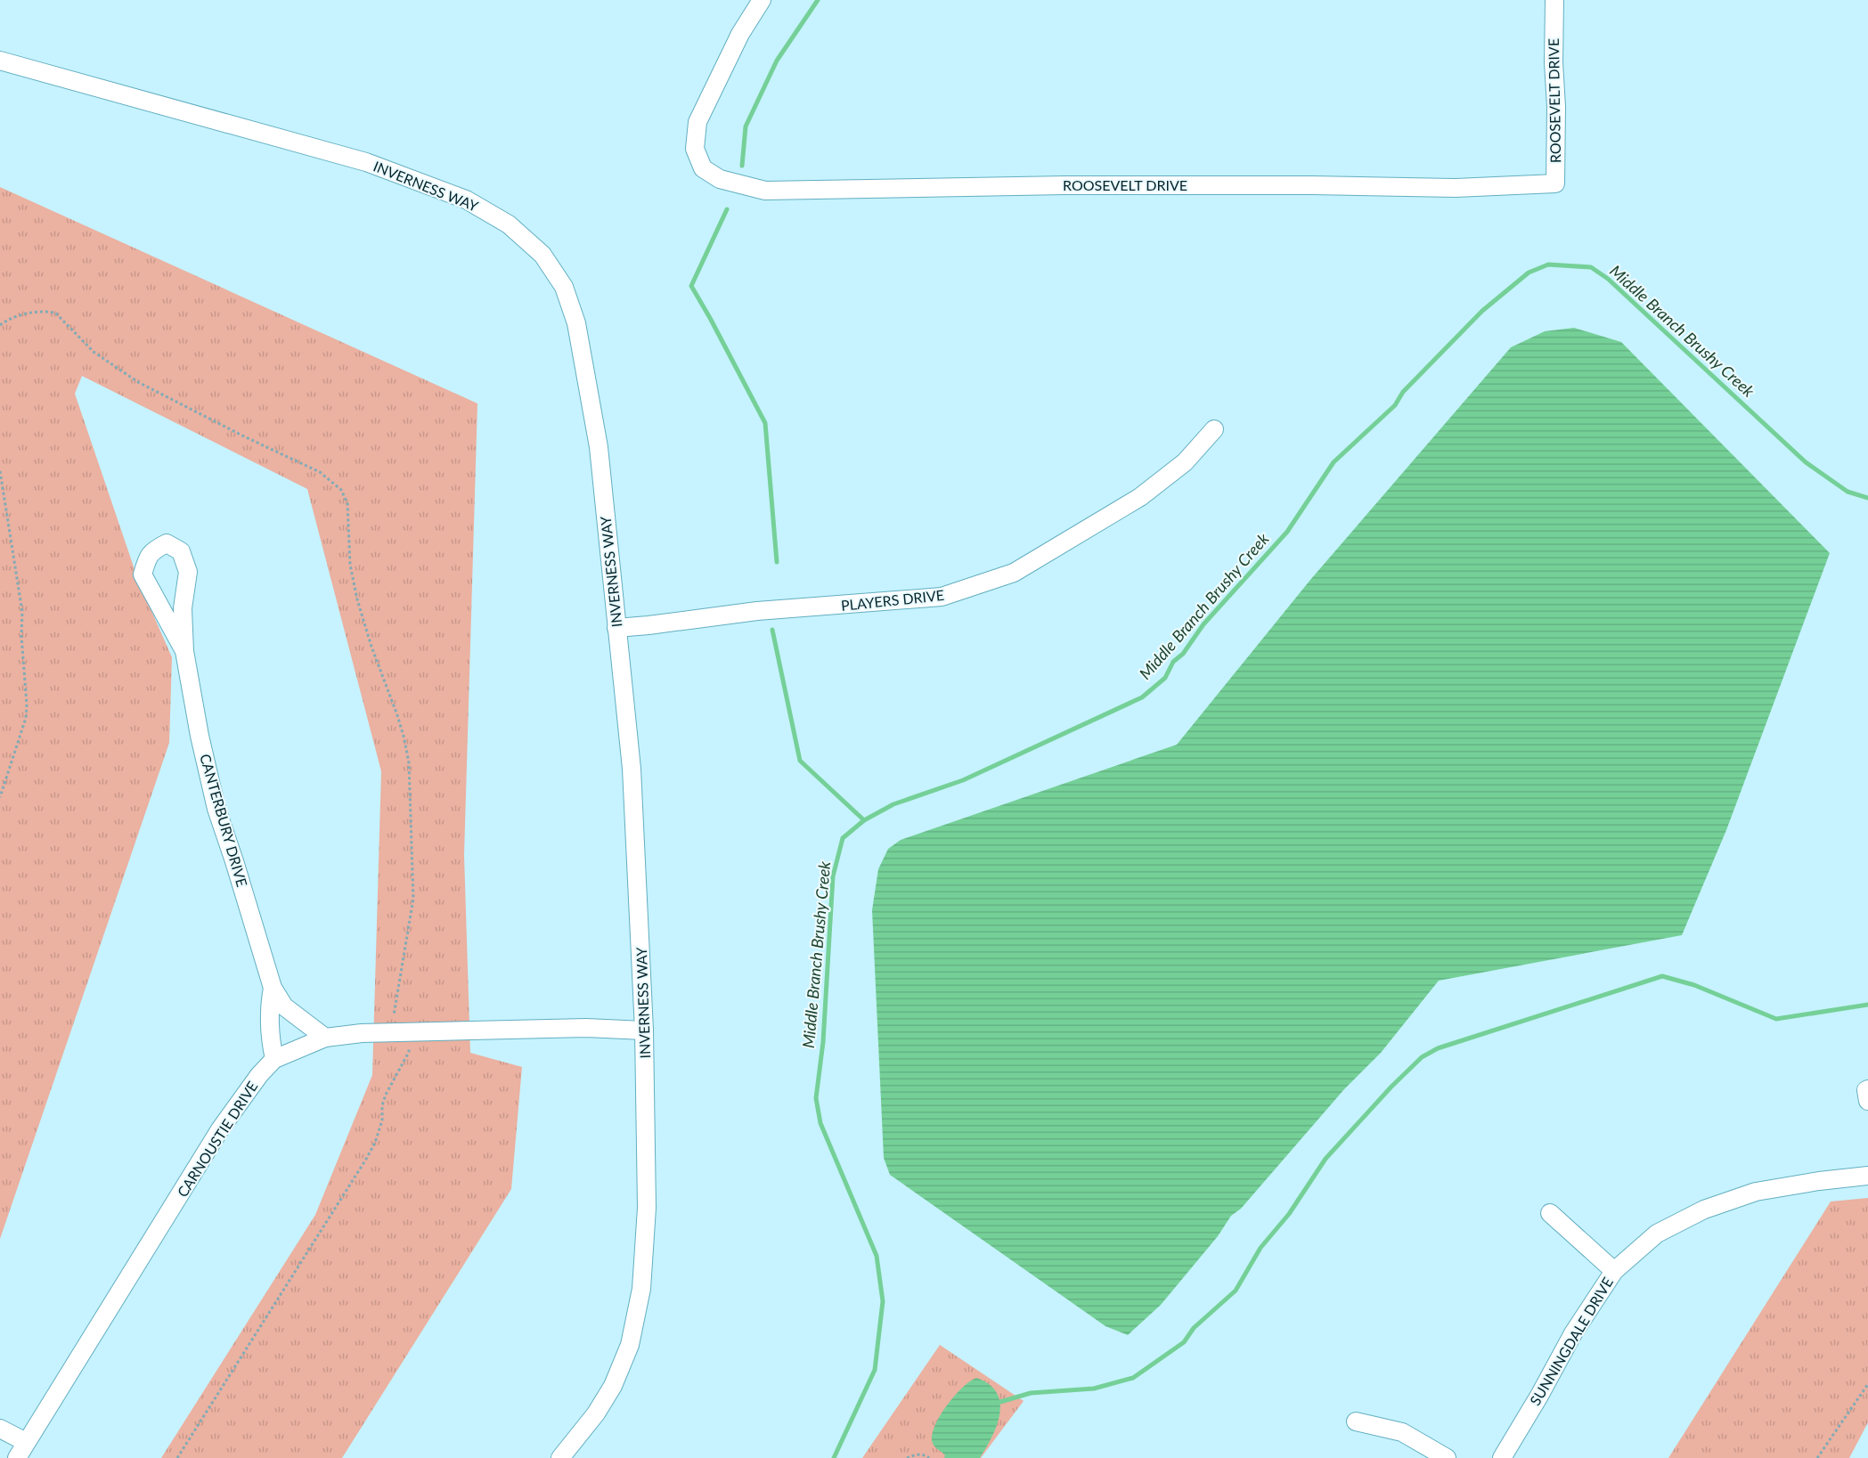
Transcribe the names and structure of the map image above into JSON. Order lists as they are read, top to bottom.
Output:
{
  "streets": {
    "street": [
      "ROOSEVELT DRIVE",
      "INVERNESS WAY",
      "PLAYERS DRIVE",
      "CANTERBURY DRIVE",
      "CARNOUSTIE DRIVE",
      "SUNNINGDALE DRIVE"
    ]
  },
  "crossings": [
    ["INVERNESS WAY", "PLAYERS DRIVE"],
    ["INVERNESS WAY", "CARNOUSTIE DRIVE"],
    ["CANTERBURY DRIVE", "CARNOUSTIE DRIVE"]
  ],
  "water": ["Middle Branch Brushy Creek"]
}
